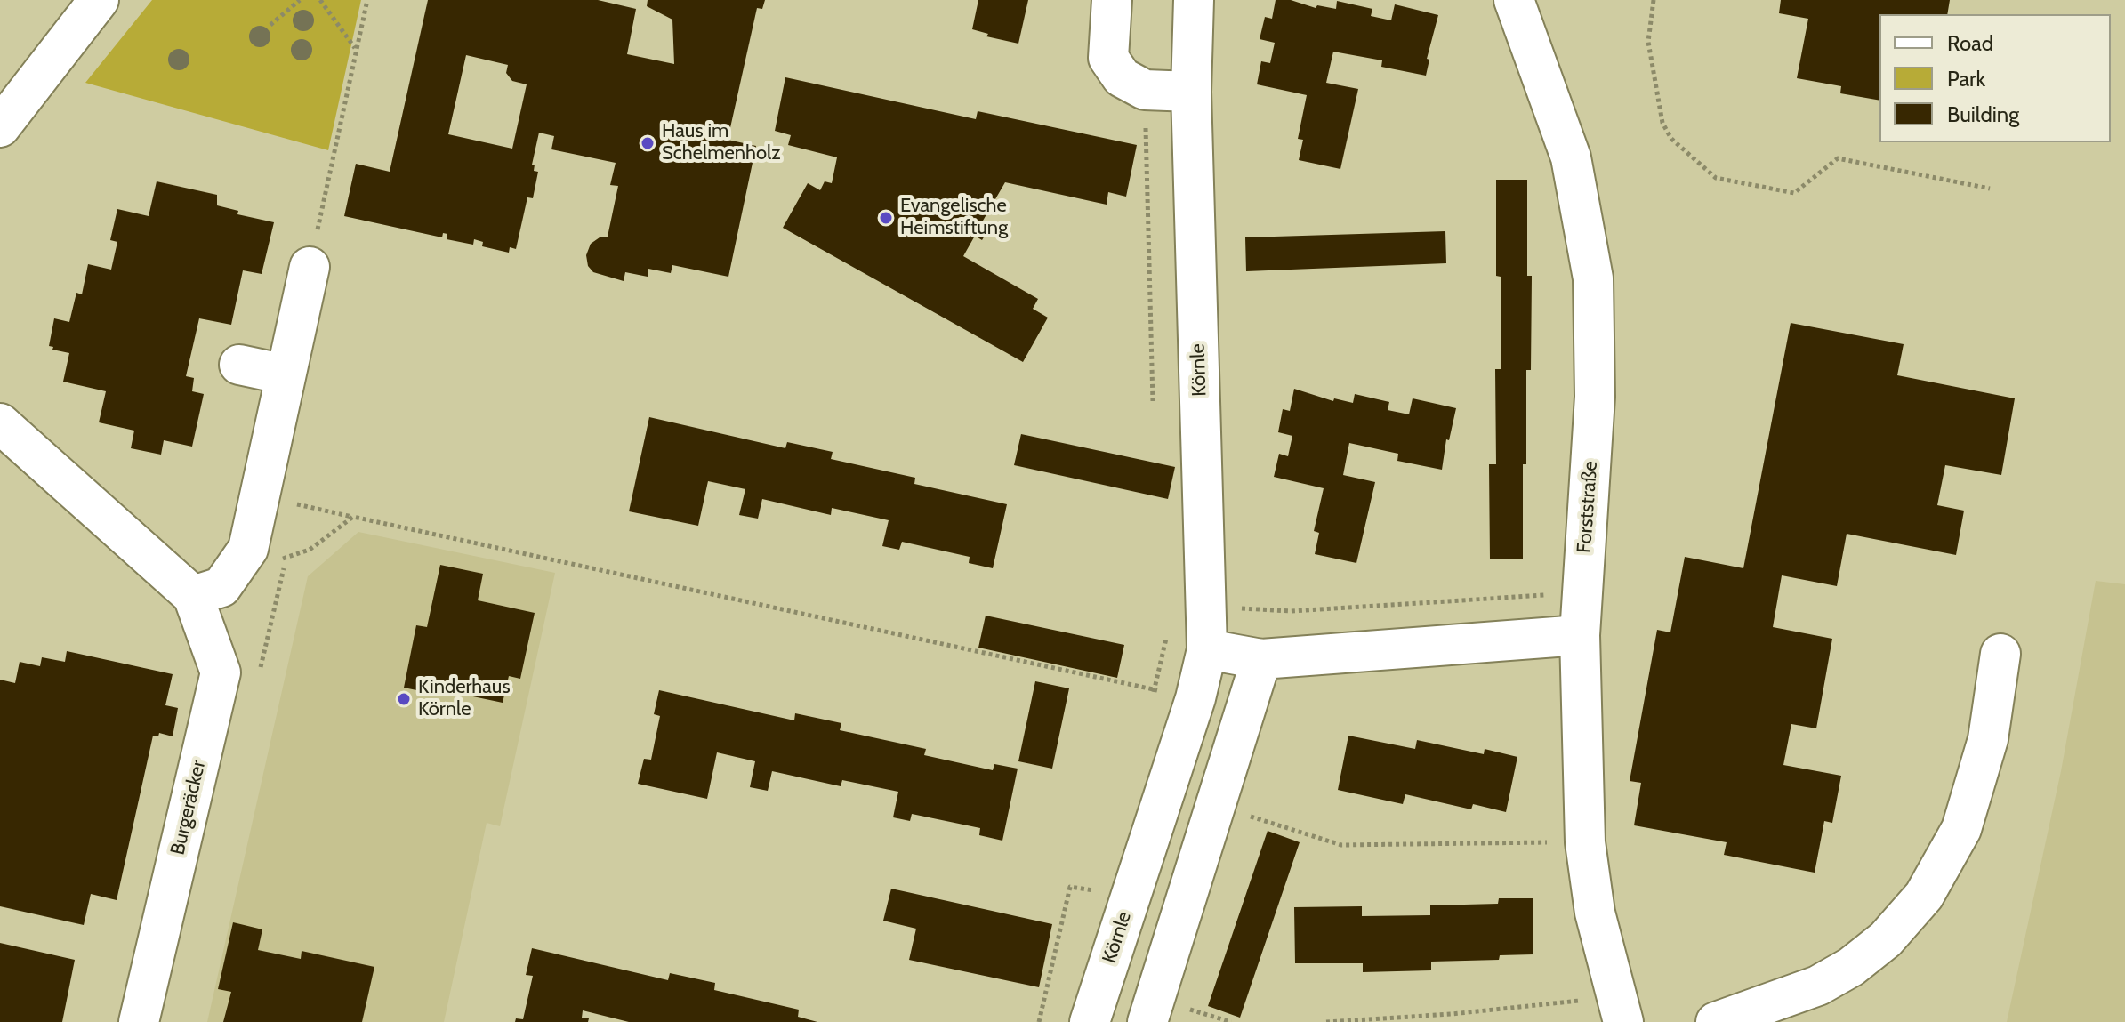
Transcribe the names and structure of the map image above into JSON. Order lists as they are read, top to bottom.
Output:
{
  "streets": {
    "street": ["Körnle", "Forststraße", "Burgeräcker"]
  },
  "places": ["Haus im Schelmenholz", "Evangelische Heimstiftung", "Kinderhaus Körnle"],
  "legend": ["Road", "Park", "Building"]
}
